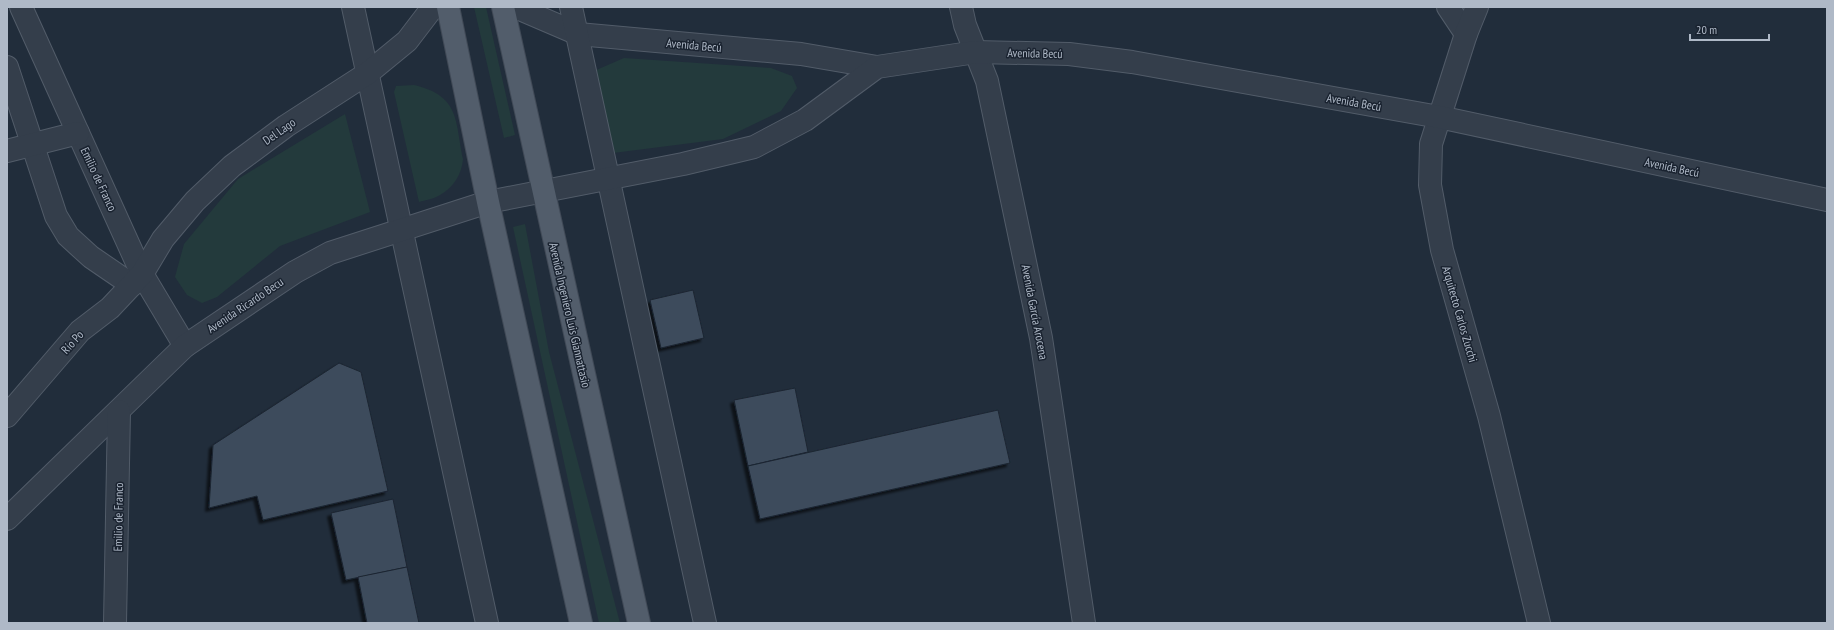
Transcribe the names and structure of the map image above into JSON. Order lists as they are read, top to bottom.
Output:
{
  "streets": {
    "main road": ["Avenida Ingeniero Luis Giannattasio"],
    "street": [
      "Avenida Becú",
      "Del Lago",
      "Emilio de Franco",
      "Avenida Ricardo Becu",
      "Avenida García Arocena",
      "Arquitecto Carlos Zucchi",
      "Río Po"
    ]
  },
  "crossings": [
    ["Avenida Becú", "Avenida Ricardo Becu"],
    ["Avenida Becú", "Avenida García Arocena"],
    ["Avenida Becú", "Arquitecto Carlos Zucchi"],
    ["Avenida Becú", "Avenida Ingeniero Luis Giannattasio"],
    ["Del Lago", "Emilio de Franco"],
    ["Del Lago", "Río Po"],
    ["Emilio de Franco", "Avenida Ricardo Becu"],
    ["Emilio de Franco", "Río Po"],
    ["Avenida Ricardo Becu", "Avenida Ingeniero Luis Giannattasio"]
  ],
  "scale_bar": "20 m"
}
